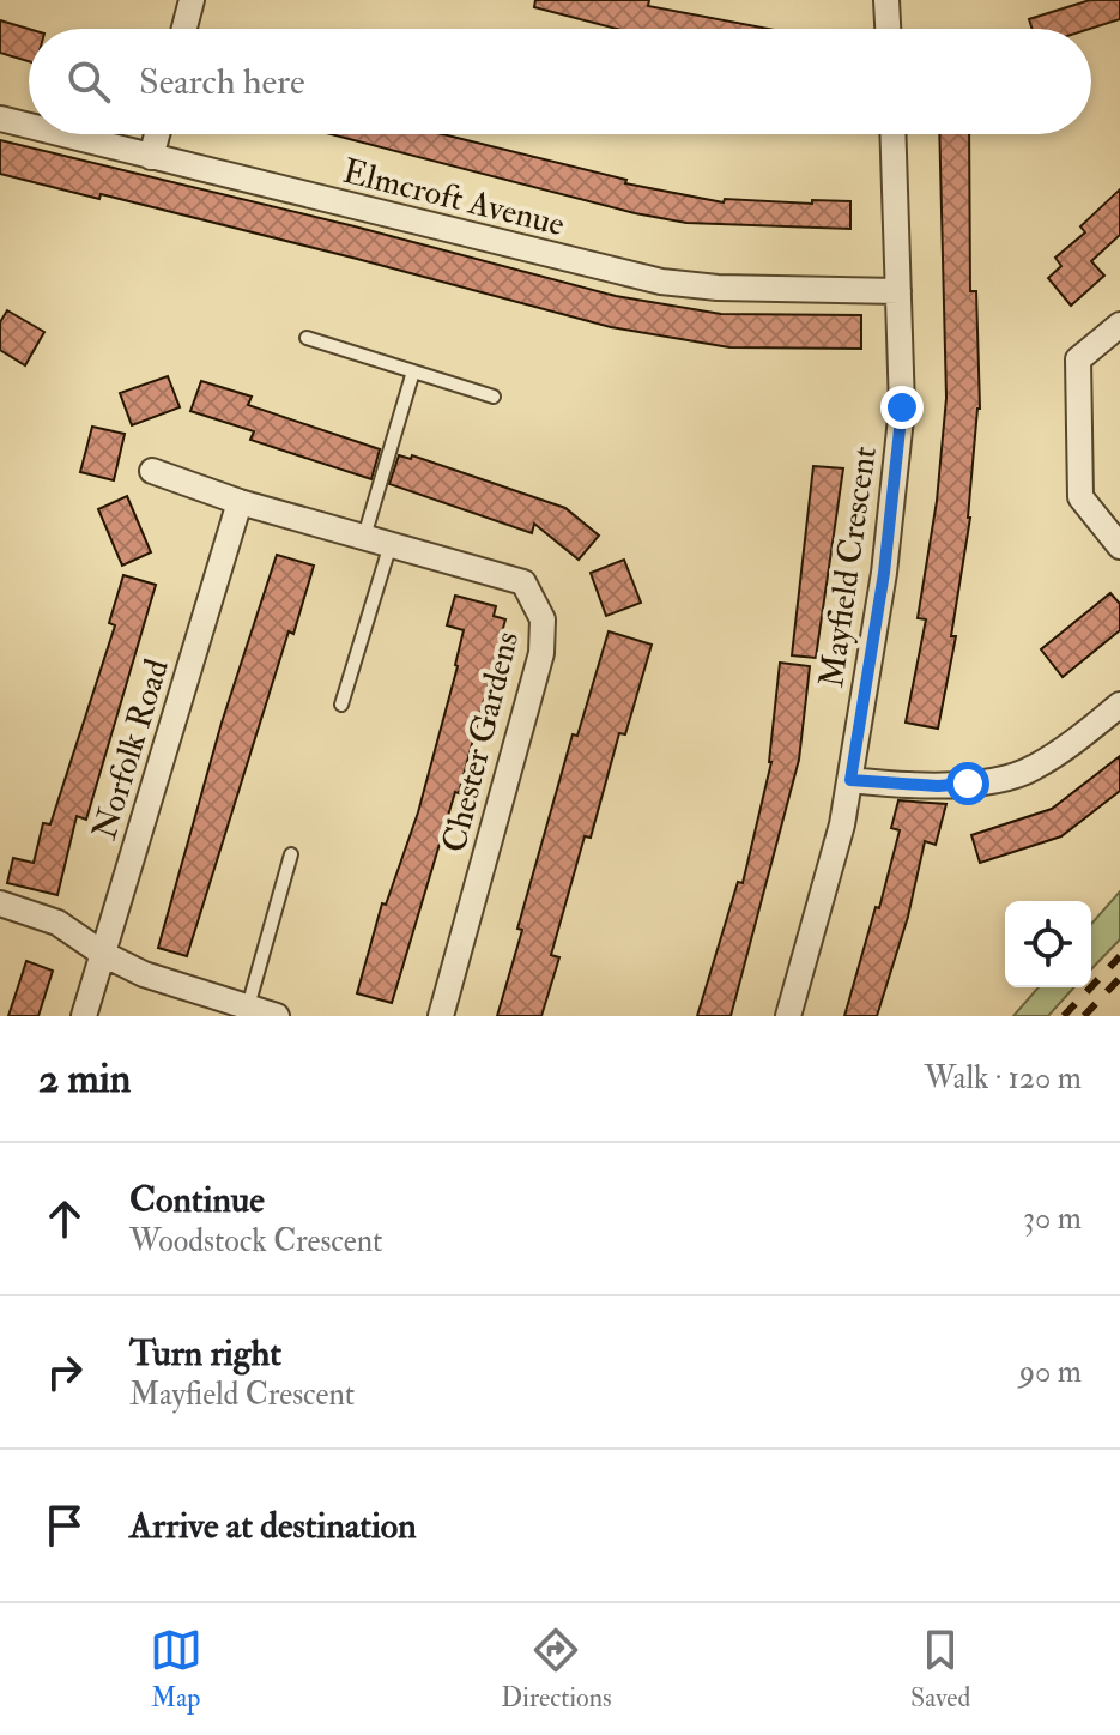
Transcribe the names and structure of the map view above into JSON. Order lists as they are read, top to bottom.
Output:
{
  "streets": {
    "street": [
      "Elmcroft Avenue",
      "Mayfield Crescent",
      "Chester Gardens",
      "Norfolk Road"
    ]
  },
  "crossings": [
    ["Elmcroft Avenue", "Mayfield Crescent"],
    ["Chester Gardens", "Norfolk Road"]
  ],
  "page": {
    "search": "Search here",
    "heading": ["2 min", "Walk · 120 m"],
    "list": [
      ["Continue", "Woodstock Crescent", "30 m"],
      ["Turn right", "Mayfield Crescent", "90 m"],
      "Arrive at destination"
    ],
    "nav": ["Map", "Directions", "Saved"]
  }
}
